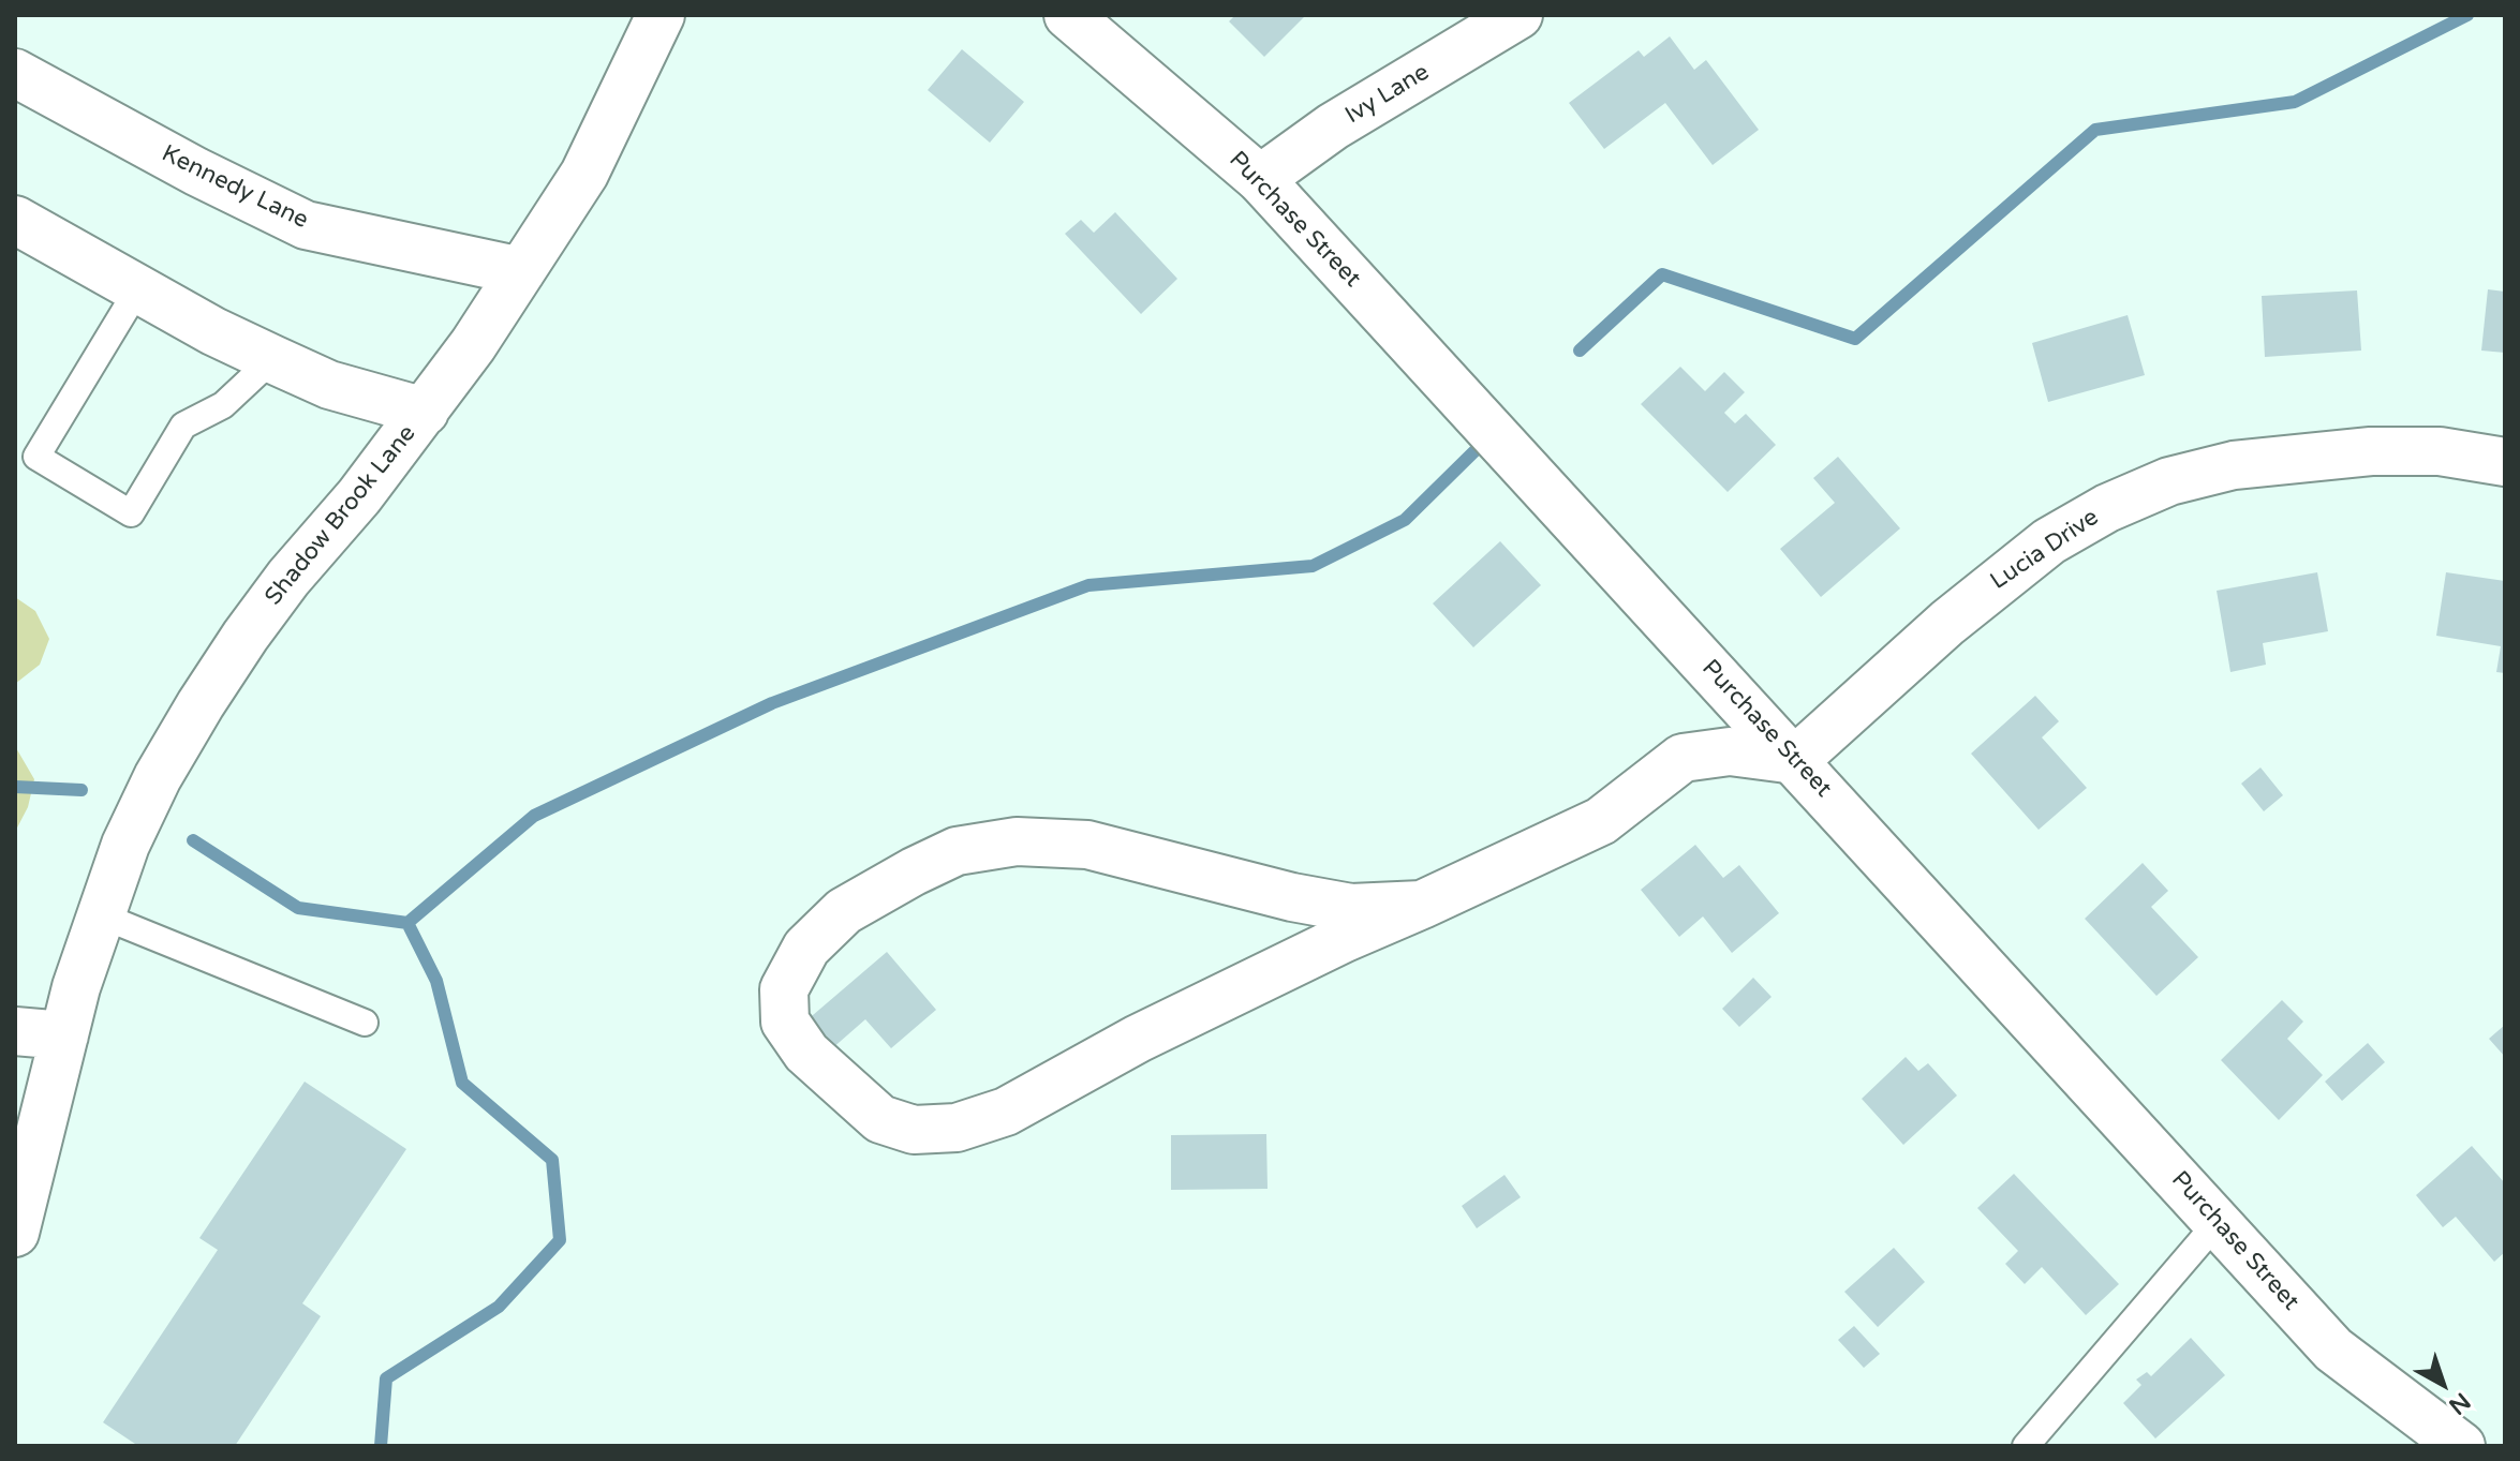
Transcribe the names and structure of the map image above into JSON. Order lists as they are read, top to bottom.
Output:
{
  "streets": {
    "street": [
      "Ivy Lane",
      "Kennedy Lane",
      "Purchase Street",
      "Shadow Brook Lane",
      "Lucia Drive"
    ]
  },
  "crossings": [
    ["Ivy Lane", "Purchase Street"],
    ["Kennedy Lane", "Shadow Brook Lane"],
    ["Purchase Street", "Lucia Drive"]
  ],
  "north": "bottom right"
}
